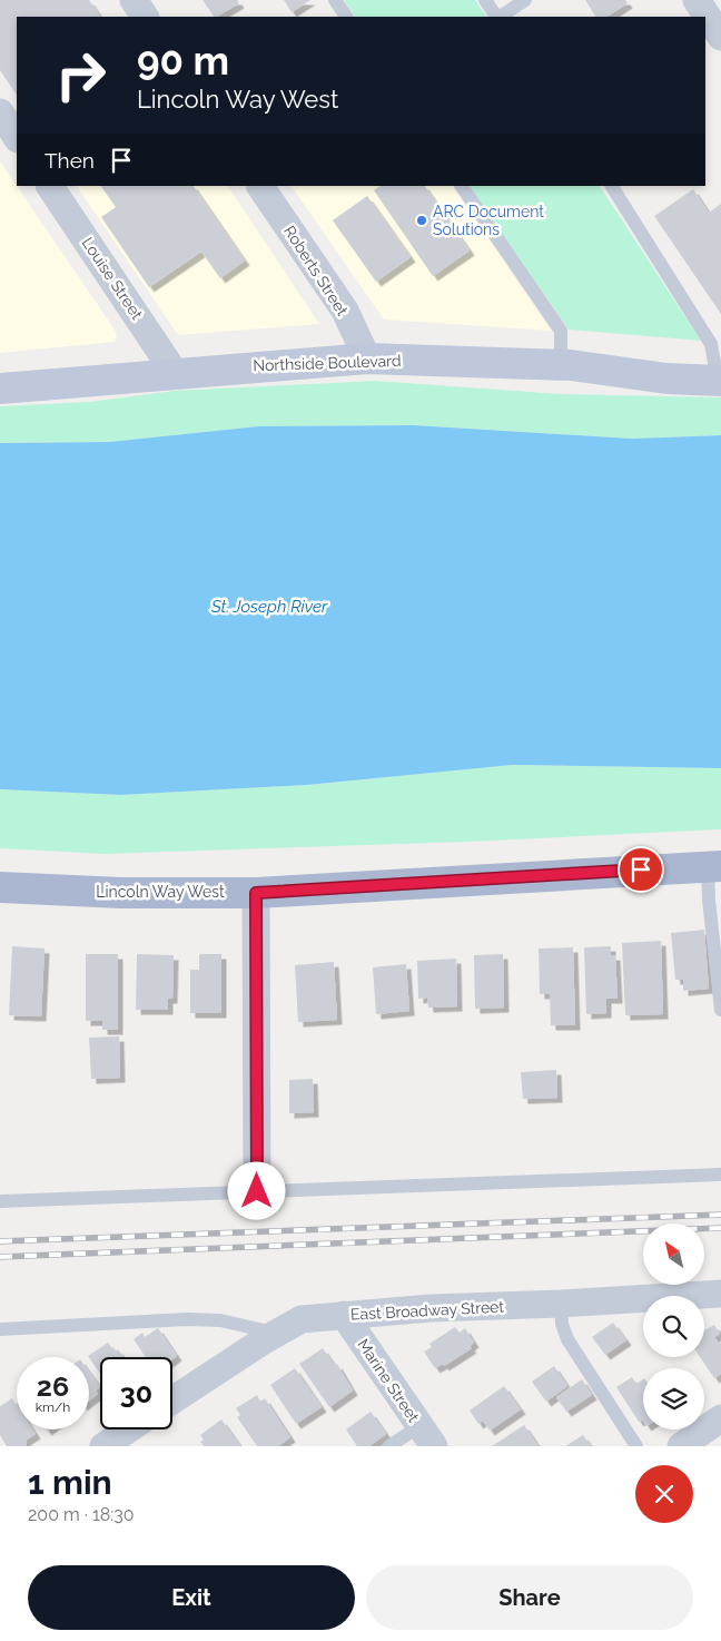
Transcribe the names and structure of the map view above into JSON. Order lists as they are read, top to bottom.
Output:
{
  "streets": {
    "main road": ["Lincoln Way West"],
    "street": [
      "Roberts Street",
      "Louise Street",
      "Northside Boulevard",
      "East Broadway Street",
      "Marine Street"
    ]
  },
  "crossings": [
    ["Roberts Street", "Northside Boulevard"],
    ["Louise Street", "Northside Boulevard"],
    ["East Broadway Street", "Marine Street"]
  ],
  "water": ["St. Joseph River"],
  "places": ["ARC Document Solutions"],
  "north": "top left",
  "page": {
    "turn": ["90 m", "Lincoln Way West"],
    "then": "Then",
    "speed": "26 km/h",
    "limit": "30",
    "heading": ["1 min", "200 m · 18:30"],
    "buttons": ["Exit", "Share"]
  }
}
